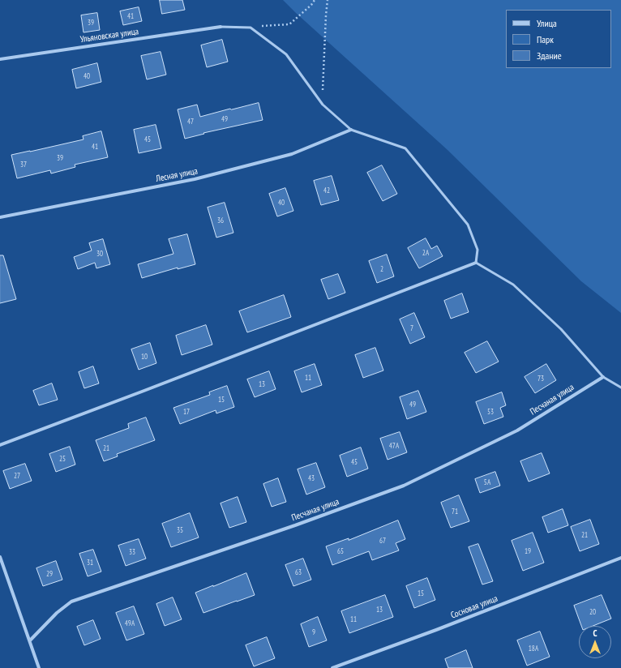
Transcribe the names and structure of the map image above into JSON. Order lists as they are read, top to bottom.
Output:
{
  "streets": {
    "street": [
      "Ульяновская улица",
      "Лесная улица",
      "Песчаная улица",
      "Сосновая улица"
    ]
  },
  "house_numbers": [
    "41",
    "39",
    "40",
    "49",
    "47",
    "45",
    "41",
    "39",
    "37",
    "42",
    "40",
    "36",
    "2А",
    "30",
    "2",
    "7",
    "10",
    "11",
    "73",
    "13",
    "15",
    "49",
    "17",
    "53",
    "47А",
    "21",
    "25",
    "45",
    "27",
    "43",
    "5А",
    "71",
    "35",
    "21",
    "67",
    "65",
    "19",
    "33",
    "31",
    "63",
    "29",
    "15",
    "13",
    "20",
    "11",
    "49А",
    "9",
    "18А"
  ],
  "legend": ["Улица", "Парк", "Здание"],
  "north": "top"
}
